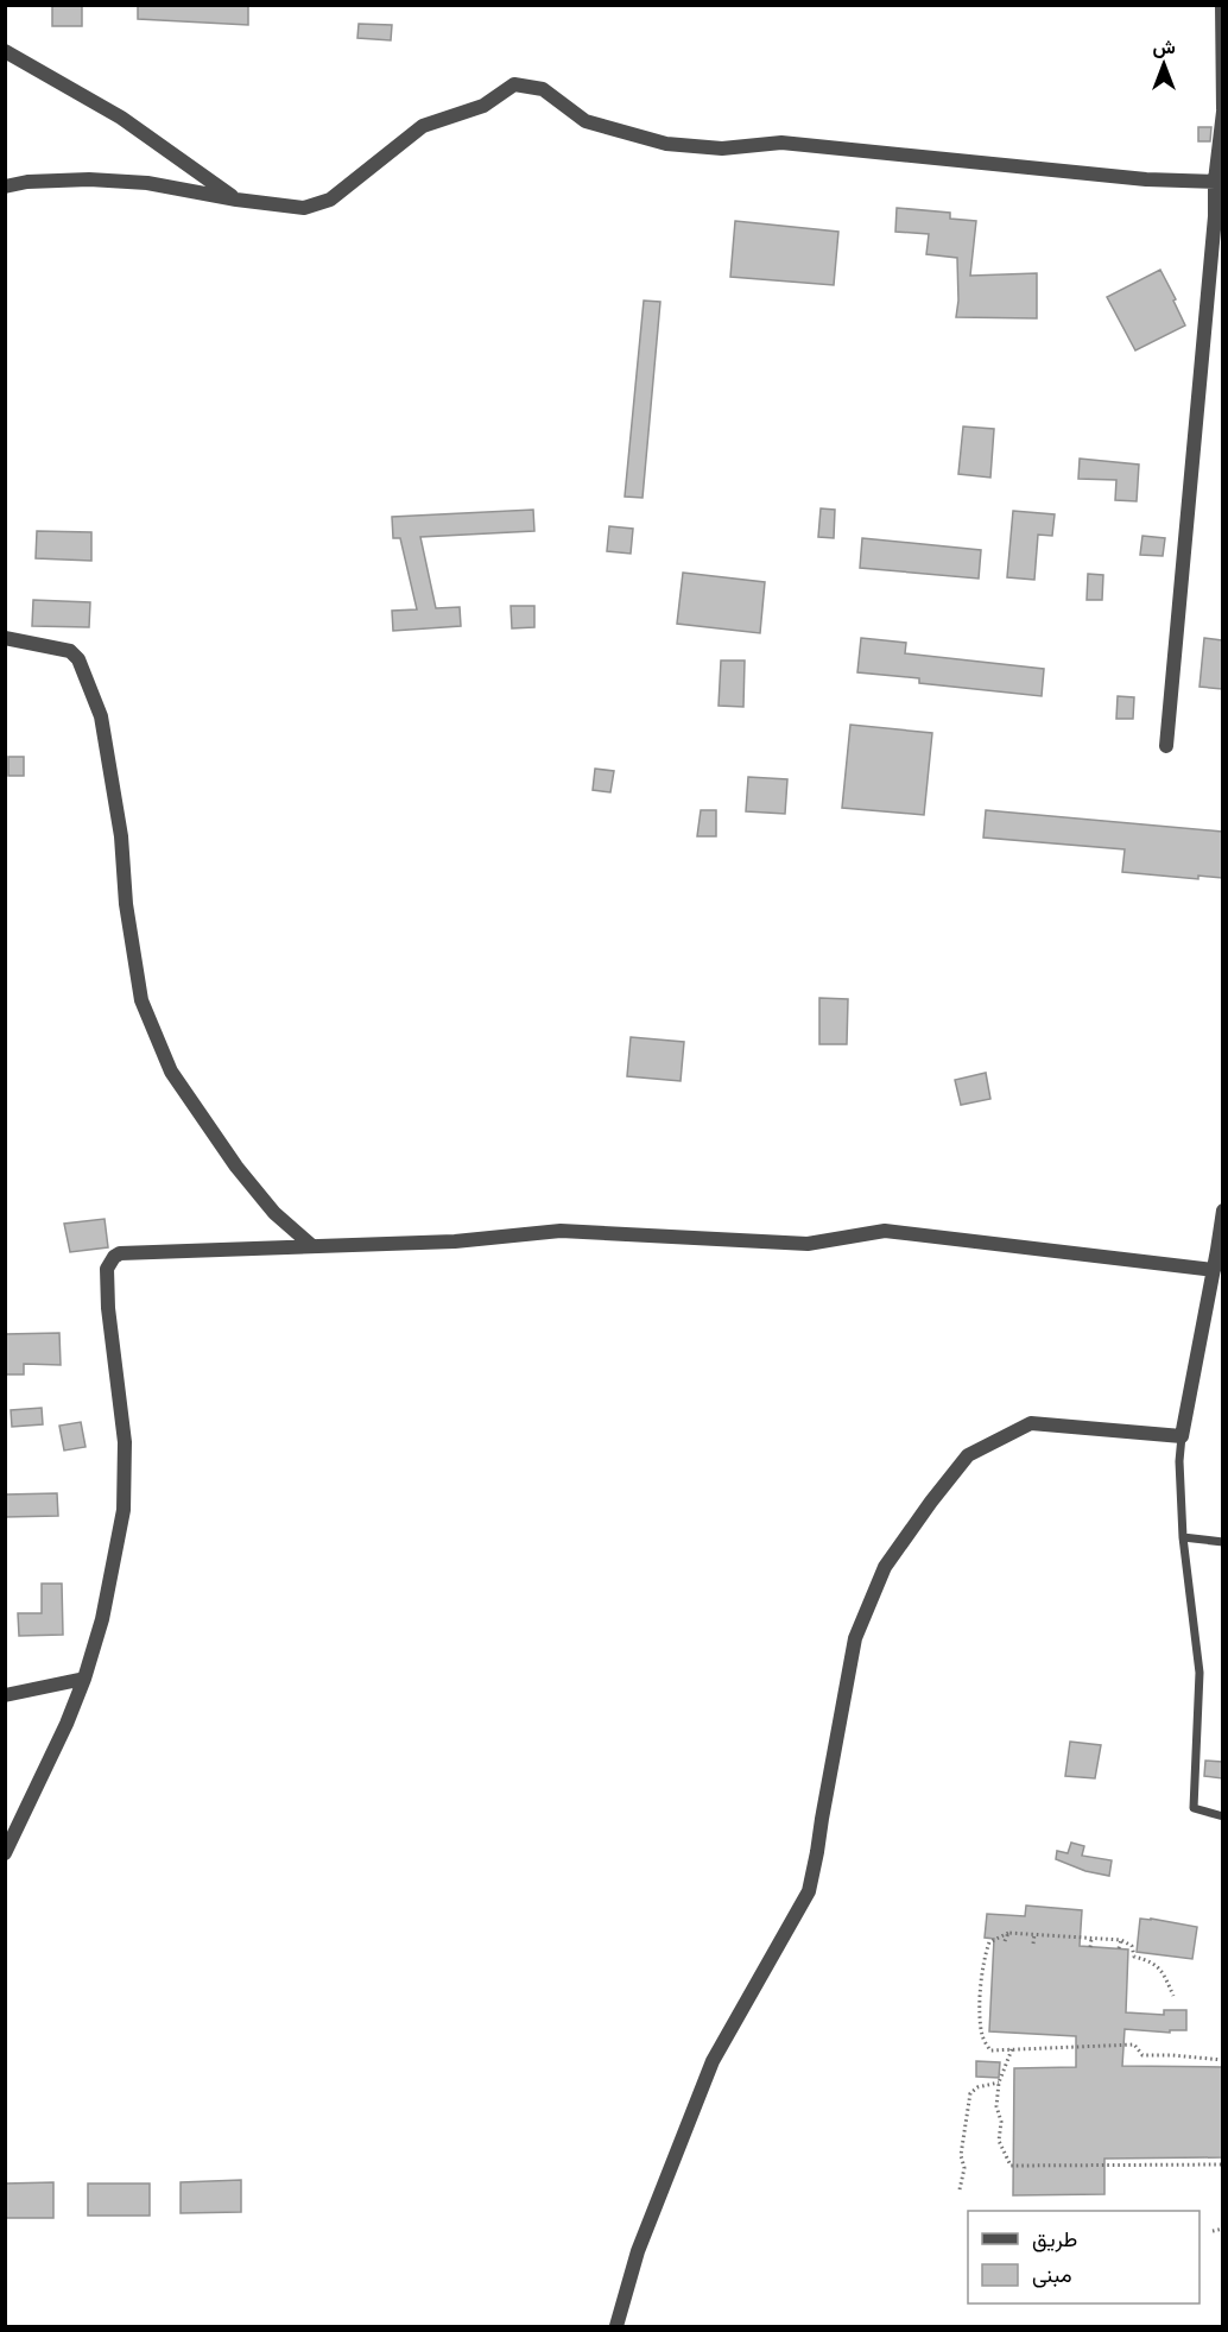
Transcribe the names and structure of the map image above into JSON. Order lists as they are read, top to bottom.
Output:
{
  "legend": ["طريق", "مبنى"],
  "north": "top"
}
